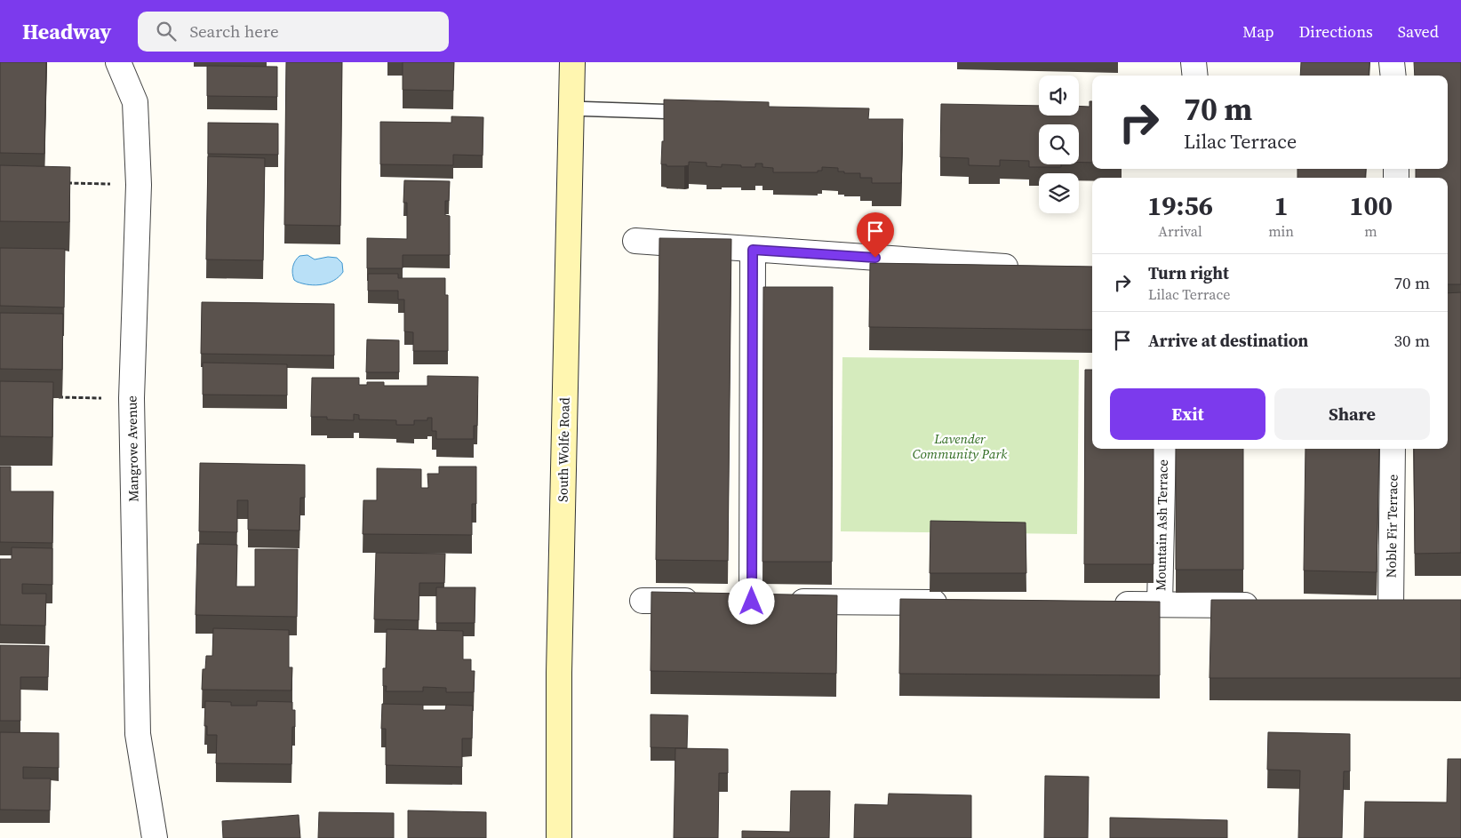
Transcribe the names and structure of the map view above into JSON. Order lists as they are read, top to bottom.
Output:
{
  "streets": {
    "main road": ["South Wolfe Road"],
    "street": ["Mangrove Avenue", "Mountain Ash Terrace", "Noble Fir Terrace"]
  },
  "parks": ["Lavender Community Park"],
  "page": {
    "header": "Headway",
    "search": "Search here",
    "nav": ["Map", "Directions", "Saved"],
    "turn": ["70 m", "Lilac Terrace"],
    "eta": [
      "19:56",
      "Arrival",
      "1",
      "min",
      "100",
      "m"
    ],
    "list": [
      {
        "name": "Turn right",
        "note": "Lilac Terrace",
        "value": "70 m"
      },
      {
        "name": "Arrive at destination",
        "value": "30 m"
      }
    ],
    "buttons": ["Exit", "Share"]
  }
}
